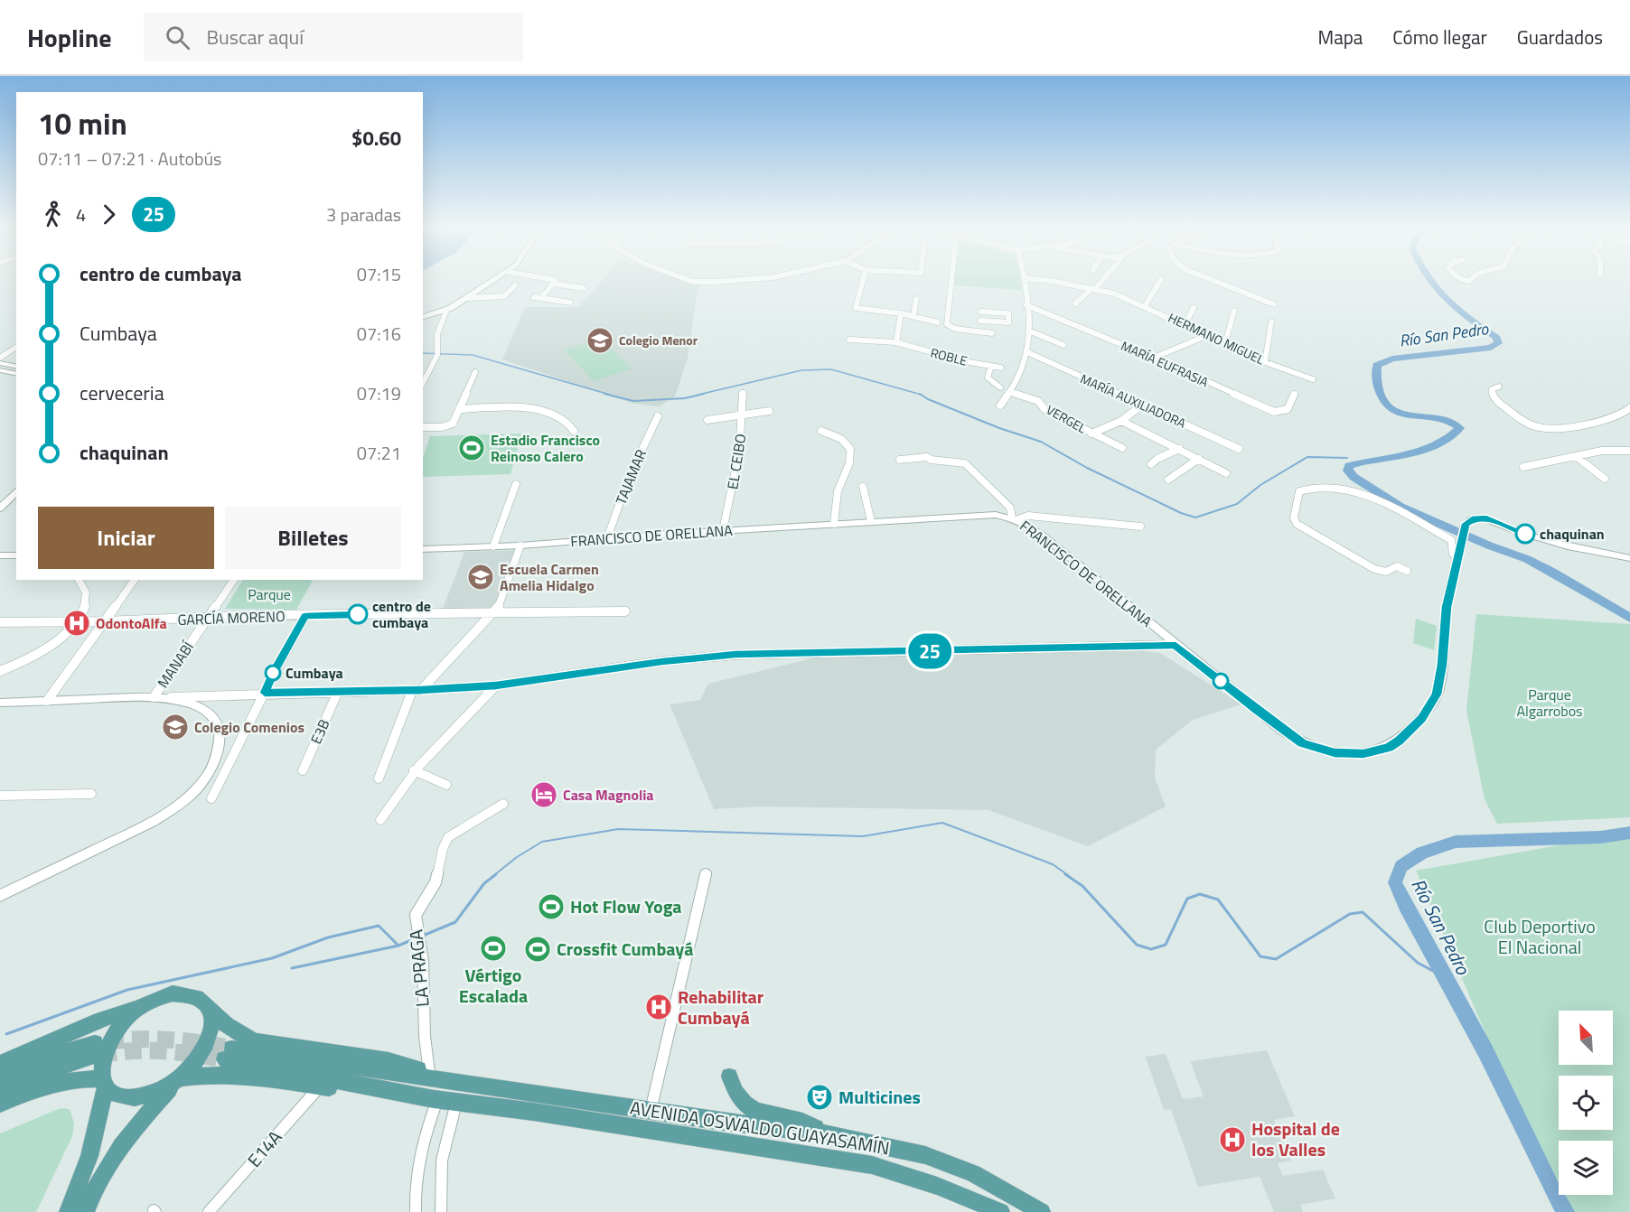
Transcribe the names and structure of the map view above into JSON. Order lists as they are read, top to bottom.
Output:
{
  "streets": {
    "main road": ["AVENIDA OSWALDO GUAYASAMÍN"],
    "street": [
      "HERMANO MIGUEL",
      "ROBLE",
      "MARÍA EUFRASIA",
      "MARÍA AUXILIADORA",
      "VERGEL",
      "EL CEIBO",
      "TAJAMAR",
      "FRANCISCO DE ORELLANA",
      "GARCÍA MORENO",
      "MANABÍ",
      "E3B",
      "LA PRAGA",
      "E14A"
    ]
  },
  "crossings": [
    ["EL CEIBO", "FRANCISCO DE ORELLANA"],
    ["TAJAMAR", "FRANCISCO DE ORELLANA"],
    ["GARCÍA MORENO", "MANABÍ"],
    ["LA PRAGA", "AVENIDA OSWALDO GUAYASAMÍN"],
    ["AVENIDA OSWALDO GUAYASAMÍN", "E14A"]
  ],
  "water": ["Río San Pedro"],
  "parks": ["Parque", "Parque Algarrobos", "Club Deportivo El Nacional"],
  "places": {
    "school or university": ["Colegio Menor", "Escuela Carmen Amelia Hidalgo", "Colegio Comenios"],
    "sports": [
      "Estadio Francisco Reinoso Calero",
      "Hot Flow Yoga",
      "Vértigo Escalada",
      "Crossfit Cumbayá"
    ],
    "other": ["chaquinan", "centro de cumbaya", "Cumbaya"],
    "hospital": ["OdontoAlfa", "Rehabilitar Cumbayá", "Hospital de los Valles"],
    "hotel": ["Casa Magnolia"],
    "theatre": ["Multicines"]
  },
  "lines": ["bus line 25"],
  "north": "top left",
  "page": {
    "header": "Hopline",
    "search": "Buscar aquí",
    "nav": ["Mapa", "Cómo llegar", "Guardados"],
    "on_map": "25",
    "heading": ["10 min", "07:11 – 07:21 · Autobús", "$0.60"],
    "legs": ["4", "25", "3 paradas"],
    "list": [
      {
        "name": "centro de cumbaya",
        "value": "07:15"
      },
      {
        "name": "Cumbaya",
        "value": "07:16"
      },
      {
        "name": "cerveceria",
        "value": "07:19"
      },
      {
        "name": "chaquinan",
        "value": "07:21"
      }
    ],
    "buttons": ["Iniciar", "Billetes"]
  }
}
